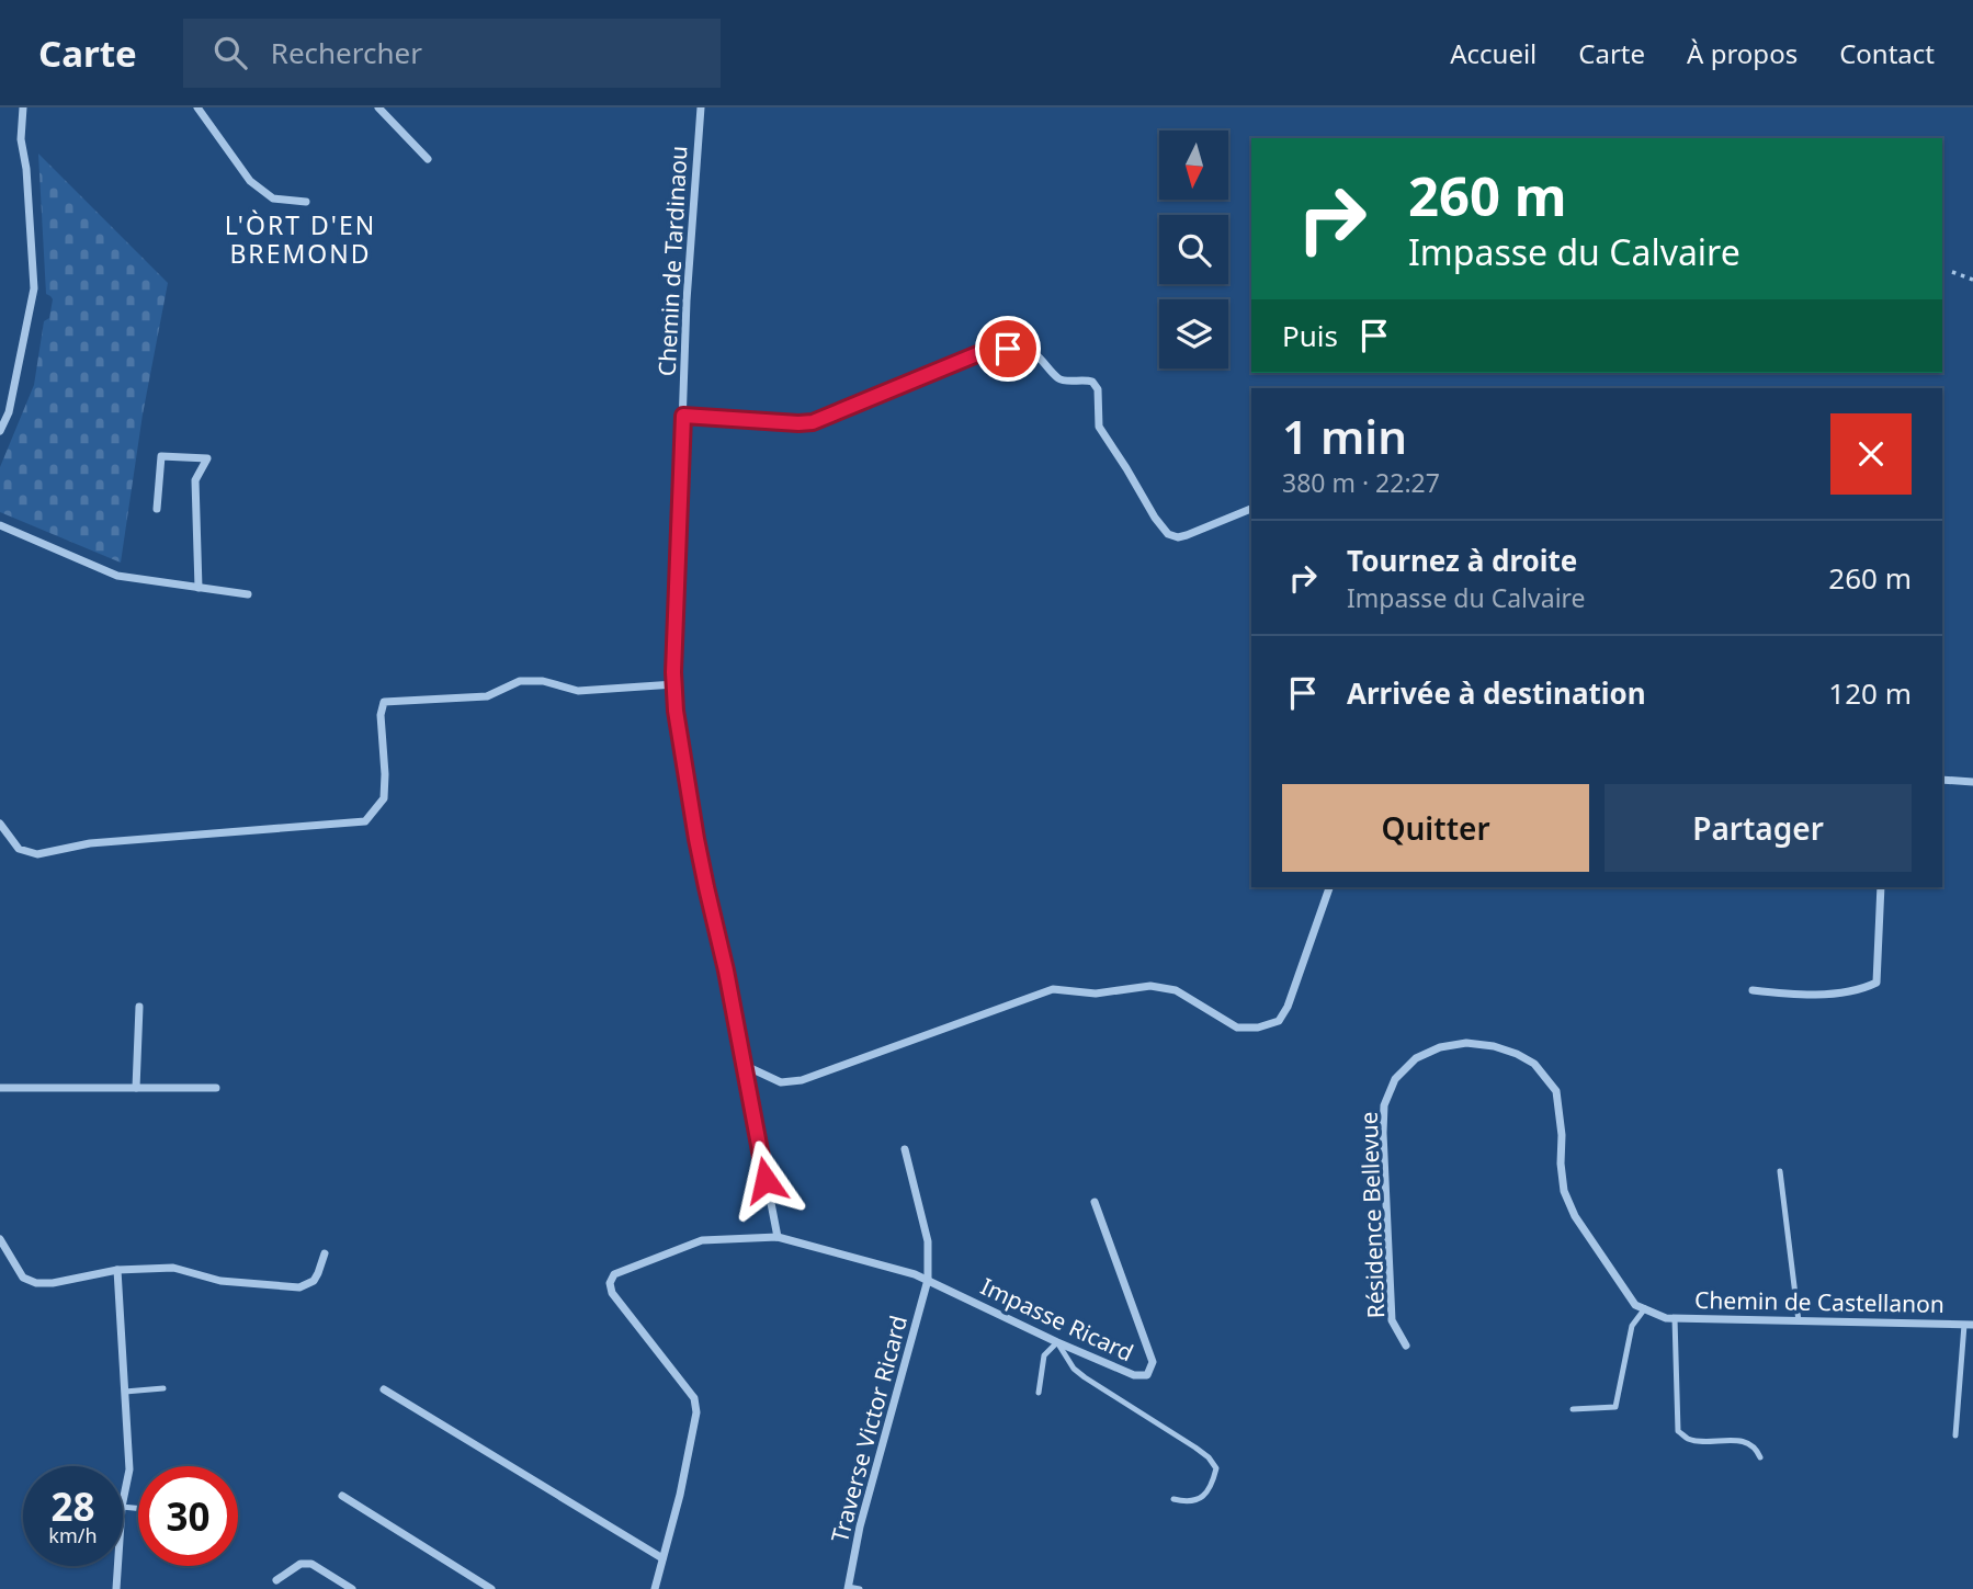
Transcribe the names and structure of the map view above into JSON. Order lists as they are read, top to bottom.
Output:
{
  "streets": {
    "street": [
      "Chemin de Tardinaou",
      "Résidence Bellevue",
      "Chemin de Castellanon",
      "Impasse Ricard",
      "Traverse Victor Ricard"
    ]
  },
  "crossings": [
    ["Chemin de Tardinaou", "Impasse Ricard"],
    ["Résidence Bellevue", "Chemin de Castellanon"],
    ["Impasse Ricard", "Traverse Victor Ricard"]
  ],
  "districts": ["L'ÒRT D'EN BREMOND"],
  "north": "bottom",
  "page": {
    "header": "Carte",
    "search": "Rechercher",
    "nav": [
      "Accueil",
      "Carte",
      "À propos",
      "Contact"
    ],
    "turn": ["260 m", "Impasse du Calvaire"],
    "then": "Puis",
    "heading": ["1 min", "380 m · 22:27"],
    "list": [
      {
        "name": "Tournez à droite",
        "note": "Impasse du Calvaire",
        "value": "260 m"
      },
      {
        "name": "Arrivée à destination",
        "value": "120 m"
      }
    ],
    "buttons": ["Quitter", "Partager"],
    "speed": "28 km/h",
    "limit": "30"
  }
}
